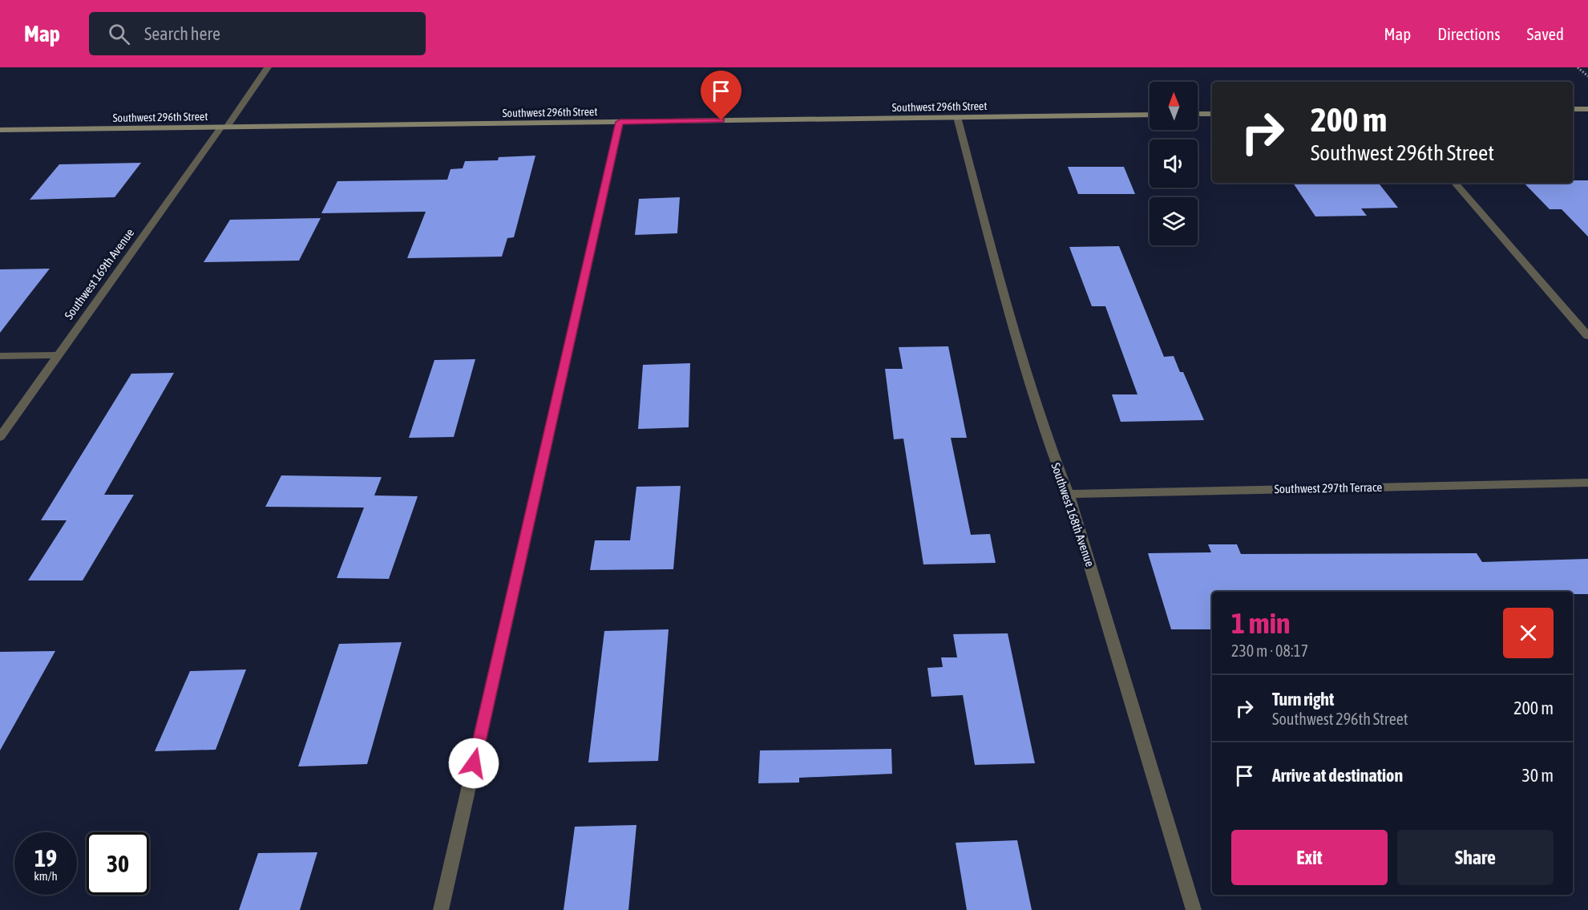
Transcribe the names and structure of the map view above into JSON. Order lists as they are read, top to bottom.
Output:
{
  "streets": {
    "street": [
      "Southwest 296th Street",
      "Southwest 169th Avenue",
      "Southwest 297th Terrace",
      "Southwest 168th Avenue"
    ]
  },
  "crossings": [
    ["Southwest 296th Street", "Southwest 169th Avenue"],
    ["Southwest 296th Street", "Southwest 168th Avenue"],
    ["Southwest 297th Terrace", "Southwest 168th Avenue"]
  ],
  "north": "top",
  "page": {
    "header": "Map",
    "search": "Search here",
    "nav": ["Map", "Directions", "Saved"],
    "turn": ["200 m", "Southwest 296th Street"],
    "heading": ["1 min", "230 m · 08:17"],
    "list": [
      {
        "name": "Turn right",
        "note": "Southwest 296th Street",
        "value": "200 m"
      },
      {
        "name": "Arrive at destination",
        "value": "30 m"
      }
    ],
    "buttons": ["Exit", "Share"],
    "speed": "19 km/h",
    "limit": "30"
  }
}
